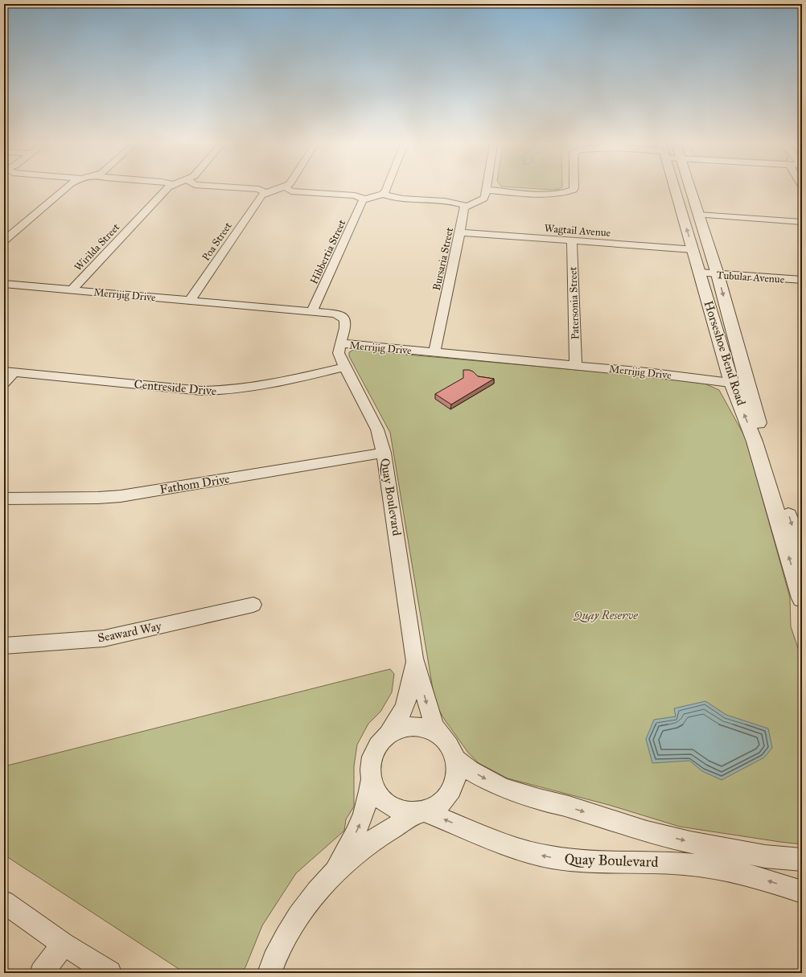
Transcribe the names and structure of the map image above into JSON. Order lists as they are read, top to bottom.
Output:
{
  "streets": {
    "street": [
      "Wagtail Avenue",
      "Poa Street",
      "Wirilda Street",
      "Hibbertia Street",
      "Bursaria Street",
      "Tubular Avenue",
      "Merrijig Drive",
      "Patersonia Street",
      "Horseshoe Bend Road",
      "Centreside Drive",
      "Fathom Drive",
      "Quay Boulevard",
      "Seaward Way"
    ]
  },
  "crossings": [
    ["Wagtail Avenue", "Bursaria Street"],
    ["Wagtail Avenue", "Patersonia Street"],
    ["Wagtail Avenue", "Horseshoe Bend Road"],
    ["Poa Street", "Merrijig Drive"],
    ["Wirilda Street", "Merrijig Drive"],
    ["Hibbertia Street", "Merrijig Drive"],
    ["Bursaria Street", "Merrijig Drive"],
    ["Tubular Avenue", "Horseshoe Bend Road"],
    ["Merrijig Drive", "Patersonia Street"],
    ["Merrijig Drive", "Horseshoe Bend Road"],
    ["Merrijig Drive", "Quay Boulevard"],
    ["Centreside Drive", "Quay Boulevard"],
    ["Fathom Drive", "Quay Boulevard"]
  ],
  "parks": ["Quay Reserve"]
}
